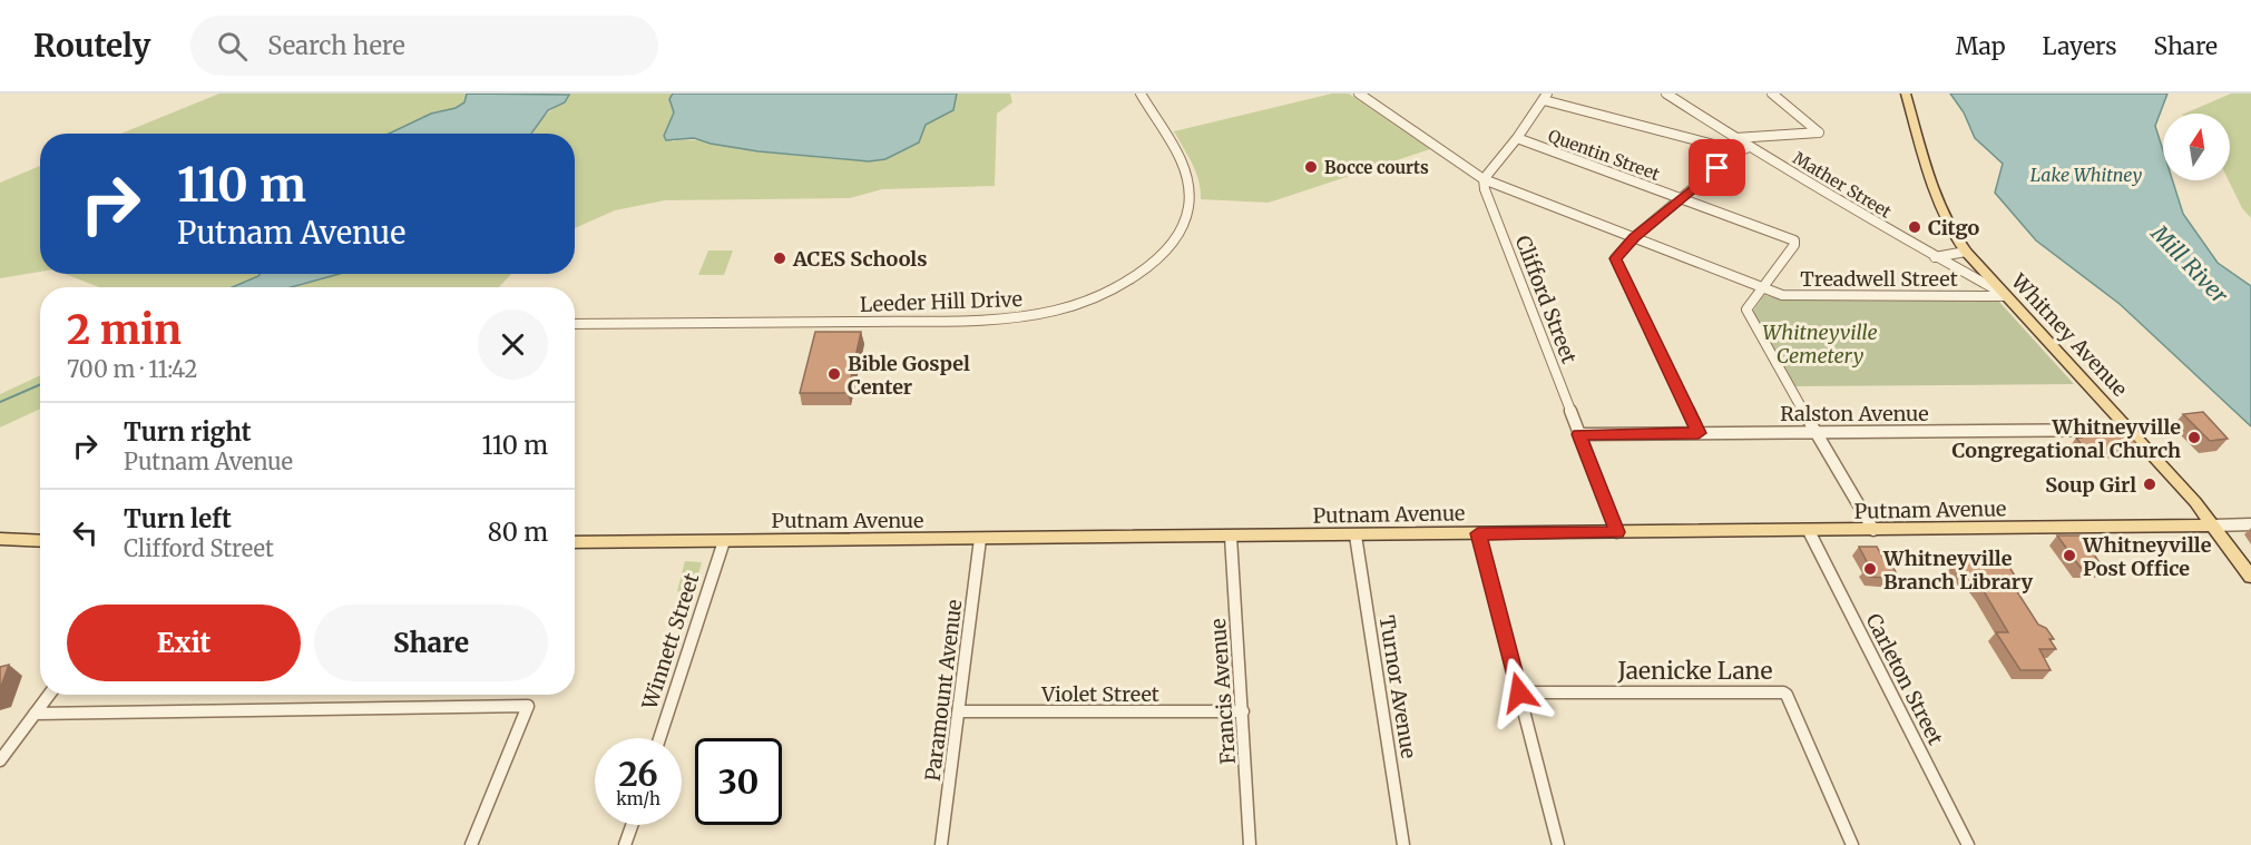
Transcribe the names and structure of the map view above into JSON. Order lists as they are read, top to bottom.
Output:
{
  "streets": {
    "main road": ["Whitney Avenue", "Putnam Avenue"],
    "street": [
      "Quentin Street",
      "Mather Street",
      "Treadwell Street",
      "Clifford Street",
      "Leeder Hill Drive",
      "Ralston Avenue",
      "Winnett Street",
      "Jaenicke Lane",
      "Carleton Street",
      "Turnor Avenue",
      "Paramount Avenue",
      "Francis Avenue",
      "Violet Street"
    ]
  },
  "crossings": [
    ["Quentin Street", "Treadwell Street"],
    ["Mather Street", "Treadwell Street"],
    ["Mather Street", "Whitney Avenue"],
    ["Treadwell Street", "Clifford Street"],
    ["Treadwell Street", "Whitney Avenue"],
    ["Clifford Street", "Ralston Avenue"],
    ["Clifford Street", "Putnam Avenue"],
    ["Whitney Avenue", "Ralston Avenue"],
    ["Whitney Avenue", "Putnam Avenue"],
    ["Putnam Avenue", "Winnett Street"],
    ["Putnam Avenue", "Carleton Street"],
    ["Putnam Avenue", "Turnor Avenue"],
    ["Putnam Avenue", "Paramount Avenue"],
    ["Putnam Avenue", "Francis Avenue"],
    ["Paramount Avenue", "Violet Street"],
    ["Francis Avenue", "Violet Street"]
  ],
  "water": ["Lake Whitney", "Mill River"],
  "parks": ["Whitneyville Cemetery"],
  "places": [
    "Bocce courts",
    "Citgo",
    "ACES Schools",
    "Bible Gospel Center",
    "Whitneyville Congregational Church",
    "Soup Girl",
    "Whitneyville Post Office",
    "Whitneyville Branch Library"
  ],
  "north": "top",
  "page": {
    "header": "Routely",
    "search": "Search here",
    "nav": ["Map", "Layers", "Share"],
    "turn": ["110 m", "Putnam Avenue"],
    "heading": ["2 min", "700 m · 11:42"],
    "list": [
      {
        "name": "Turn right",
        "note": "Putnam Avenue",
        "value": "110 m"
      },
      {
        "name": "Turn left",
        "note": "Clifford Street",
        "value": "80 m"
      }
    ],
    "buttons": ["Exit", "Share"],
    "speed": "26 km/h",
    "limit": "30"
  }
}
